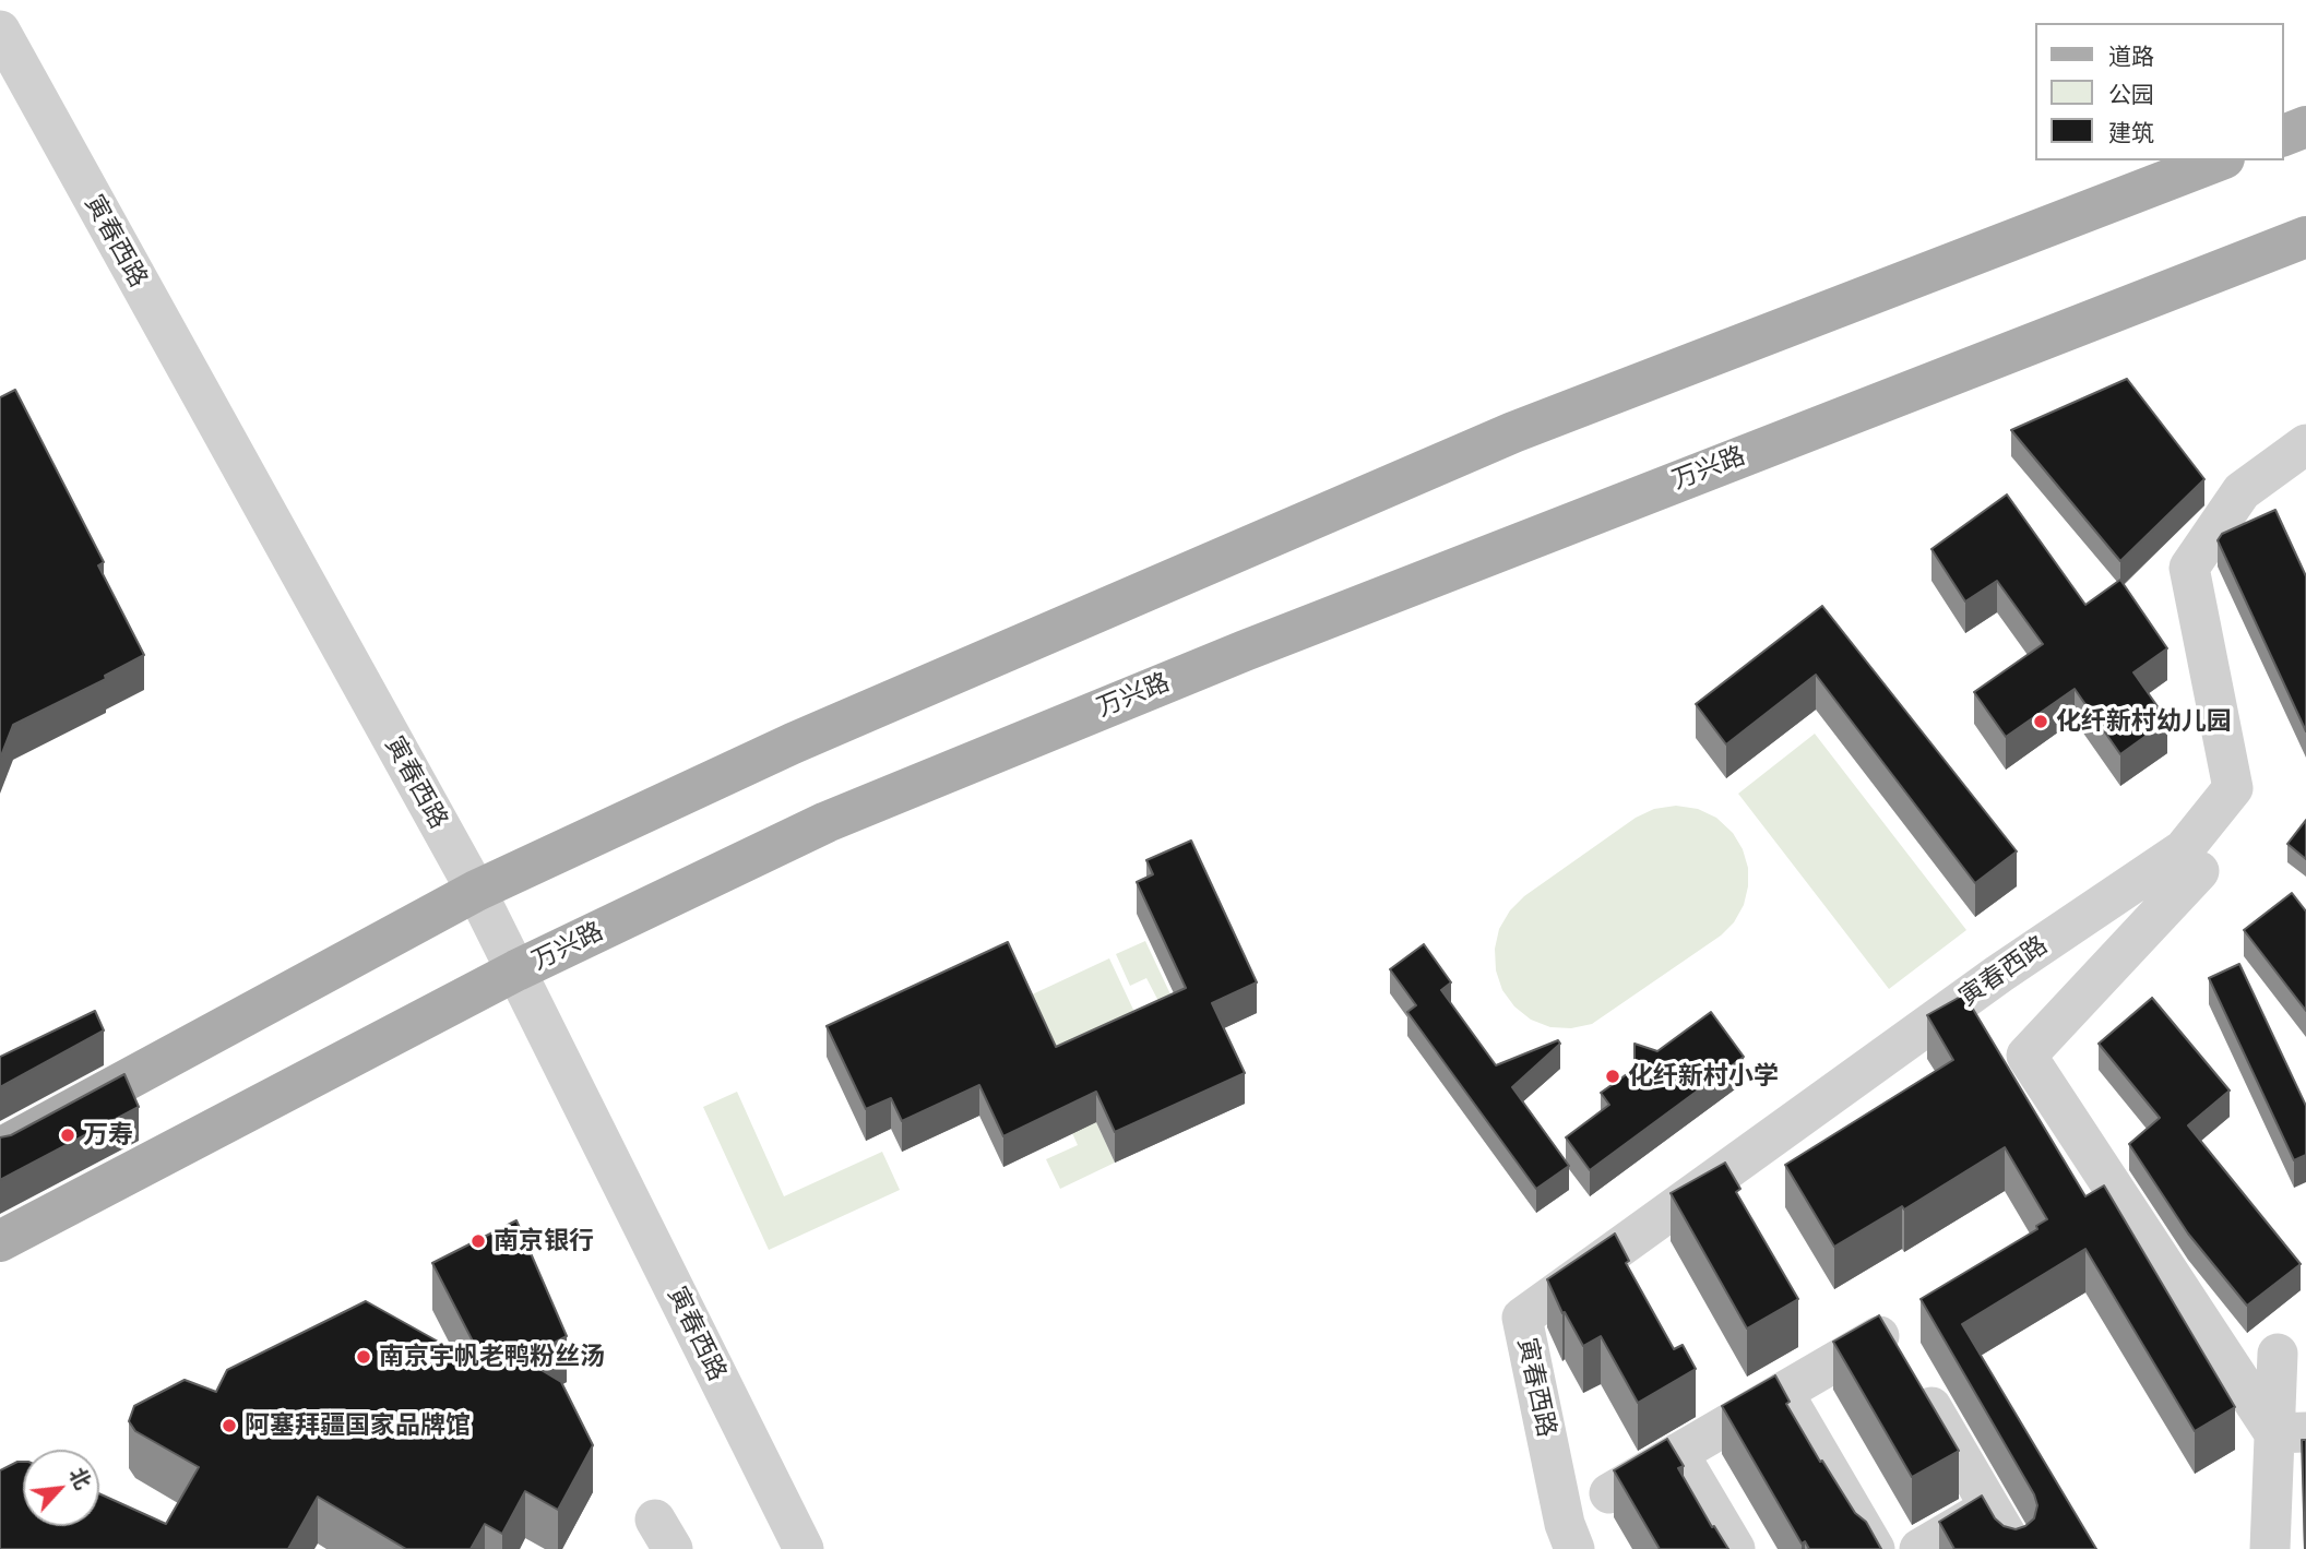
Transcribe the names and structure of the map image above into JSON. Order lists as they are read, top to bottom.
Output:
{
  "streets": {
    "main road": ["万兴路"],
    "street": ["寅春西路"]
  },
  "crossings": [
    ["寅春西路", "万兴路"]
  ],
  "places": [
    "化纤新村幼儿园",
    "化纤新村小学",
    "万寿",
    "南京银行",
    "南京宇帆老鸭粉丝汤",
    "阿塞拜疆国家品牌馆"
  ],
  "legend": ["道路", "公园", "建筑"],
  "north": "top right"
}
